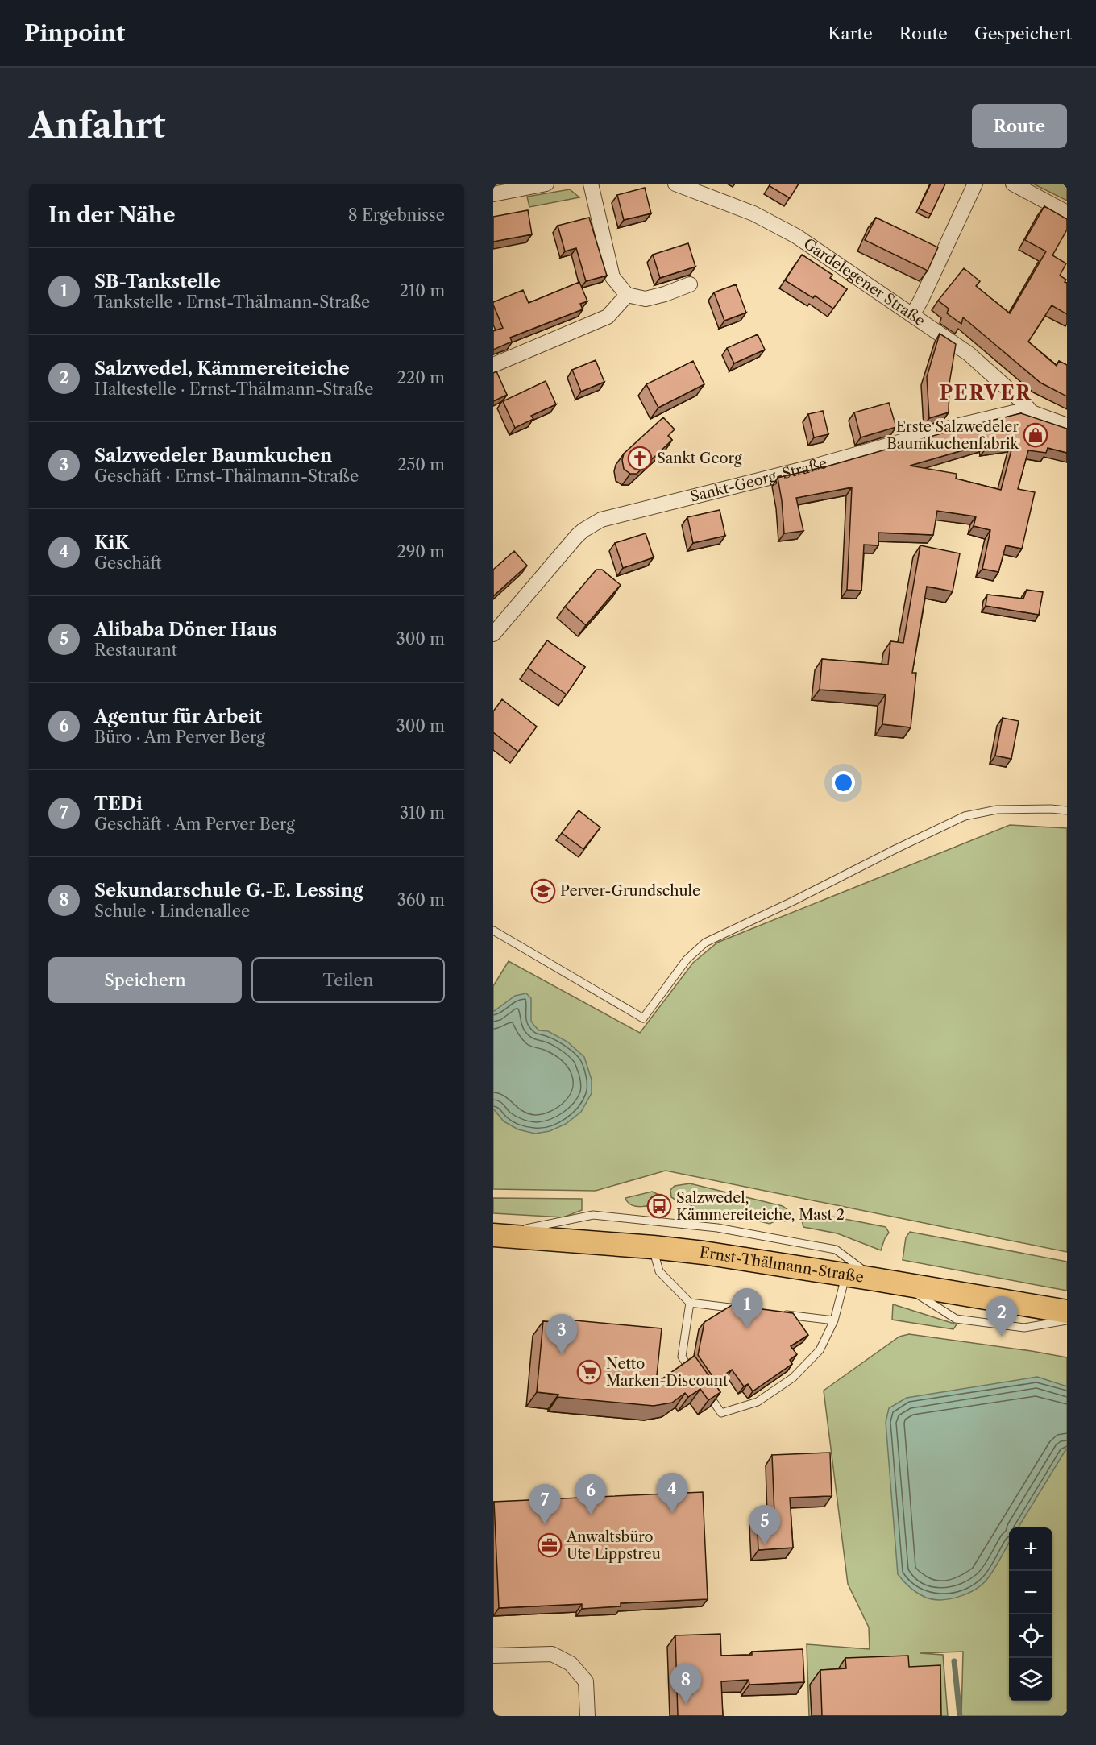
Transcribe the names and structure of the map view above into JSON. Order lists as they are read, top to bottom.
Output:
{
  "streets": {
    "main road": ["Ernst-Thälmann-Straße"],
    "street": ["Gardelegener Straße", "Sankt-Georg-Straße"]
  },
  "crossings": [
    ["Gardelegener Straße", "Sankt-Georg-Straße"]
  ],
  "districts": ["PERVER"],
  "places": {
    "shop": ["Erste Salzwedeler Baumkuchenfabrik"],
    "church": ["Sankt Georg"],
    "school or university": ["Perver-Grundschule"],
    "bus stop": ["Salzwedel, Kämmereiteiche, Mast 2"],
    "supermarket": ["Netto Marken-Discount"],
    "office": ["Anwaltsbüro Ute Lippstreu"]
  },
  "page": {
    "header": "Pinpoint",
    "nav": ["Karte", "Route", "Gespeichert"],
    "buttons": [
      "Route",
      ["Speichern", "Teilen"]
    ],
    "title": "Anfahrt",
    "heading": ["In der Nähe", "8 Ergebnisse"],
    "list": [
      {
        "mark": "1",
        "name": "SB-Tankstelle",
        "note": "Tankstelle · Ernst-Thälmann-Straße",
        "value": "210 m"
      },
      {
        "mark": "2",
        "name": "Salzwedel, Kämmereiteiche",
        "note": "Haltestelle · Ernst-Thälmann-Straße",
        "value": "220 m"
      },
      {
        "mark": "3",
        "name": "Salzwedeler Baumkuchen",
        "note": "Geschäft · Ernst-Thälmann-Straße",
        "value": "250 m"
      },
      {
        "mark": "4",
        "name": "KiK",
        "note": "Geschäft",
        "value": "290 m"
      },
      {
        "mark": "5",
        "name": "Alibaba Döner Haus",
        "note": "Restaurant",
        "value": "300 m"
      },
      {
        "mark": "6",
        "name": "Agentur für Arbeit",
        "note": "Büro · Am Perver Berg",
        "value": "300 m"
      },
      {
        "mark": "7",
        "name": "TEDi",
        "note": "Geschäft · Am Perver Berg",
        "value": "310 m"
      },
      {
        "mark": "8",
        "name": "Sekundarschule G.-E. Lessing",
        "note": "Schule · Lindenallee",
        "value": "360 m"
      }
    ],
    "pins": [
      "1",
      "2",
      "3",
      "4",
      "6",
      "7",
      "5",
      "8"
    ],
    "map_buttons": ["+", "−"]
  }
}
